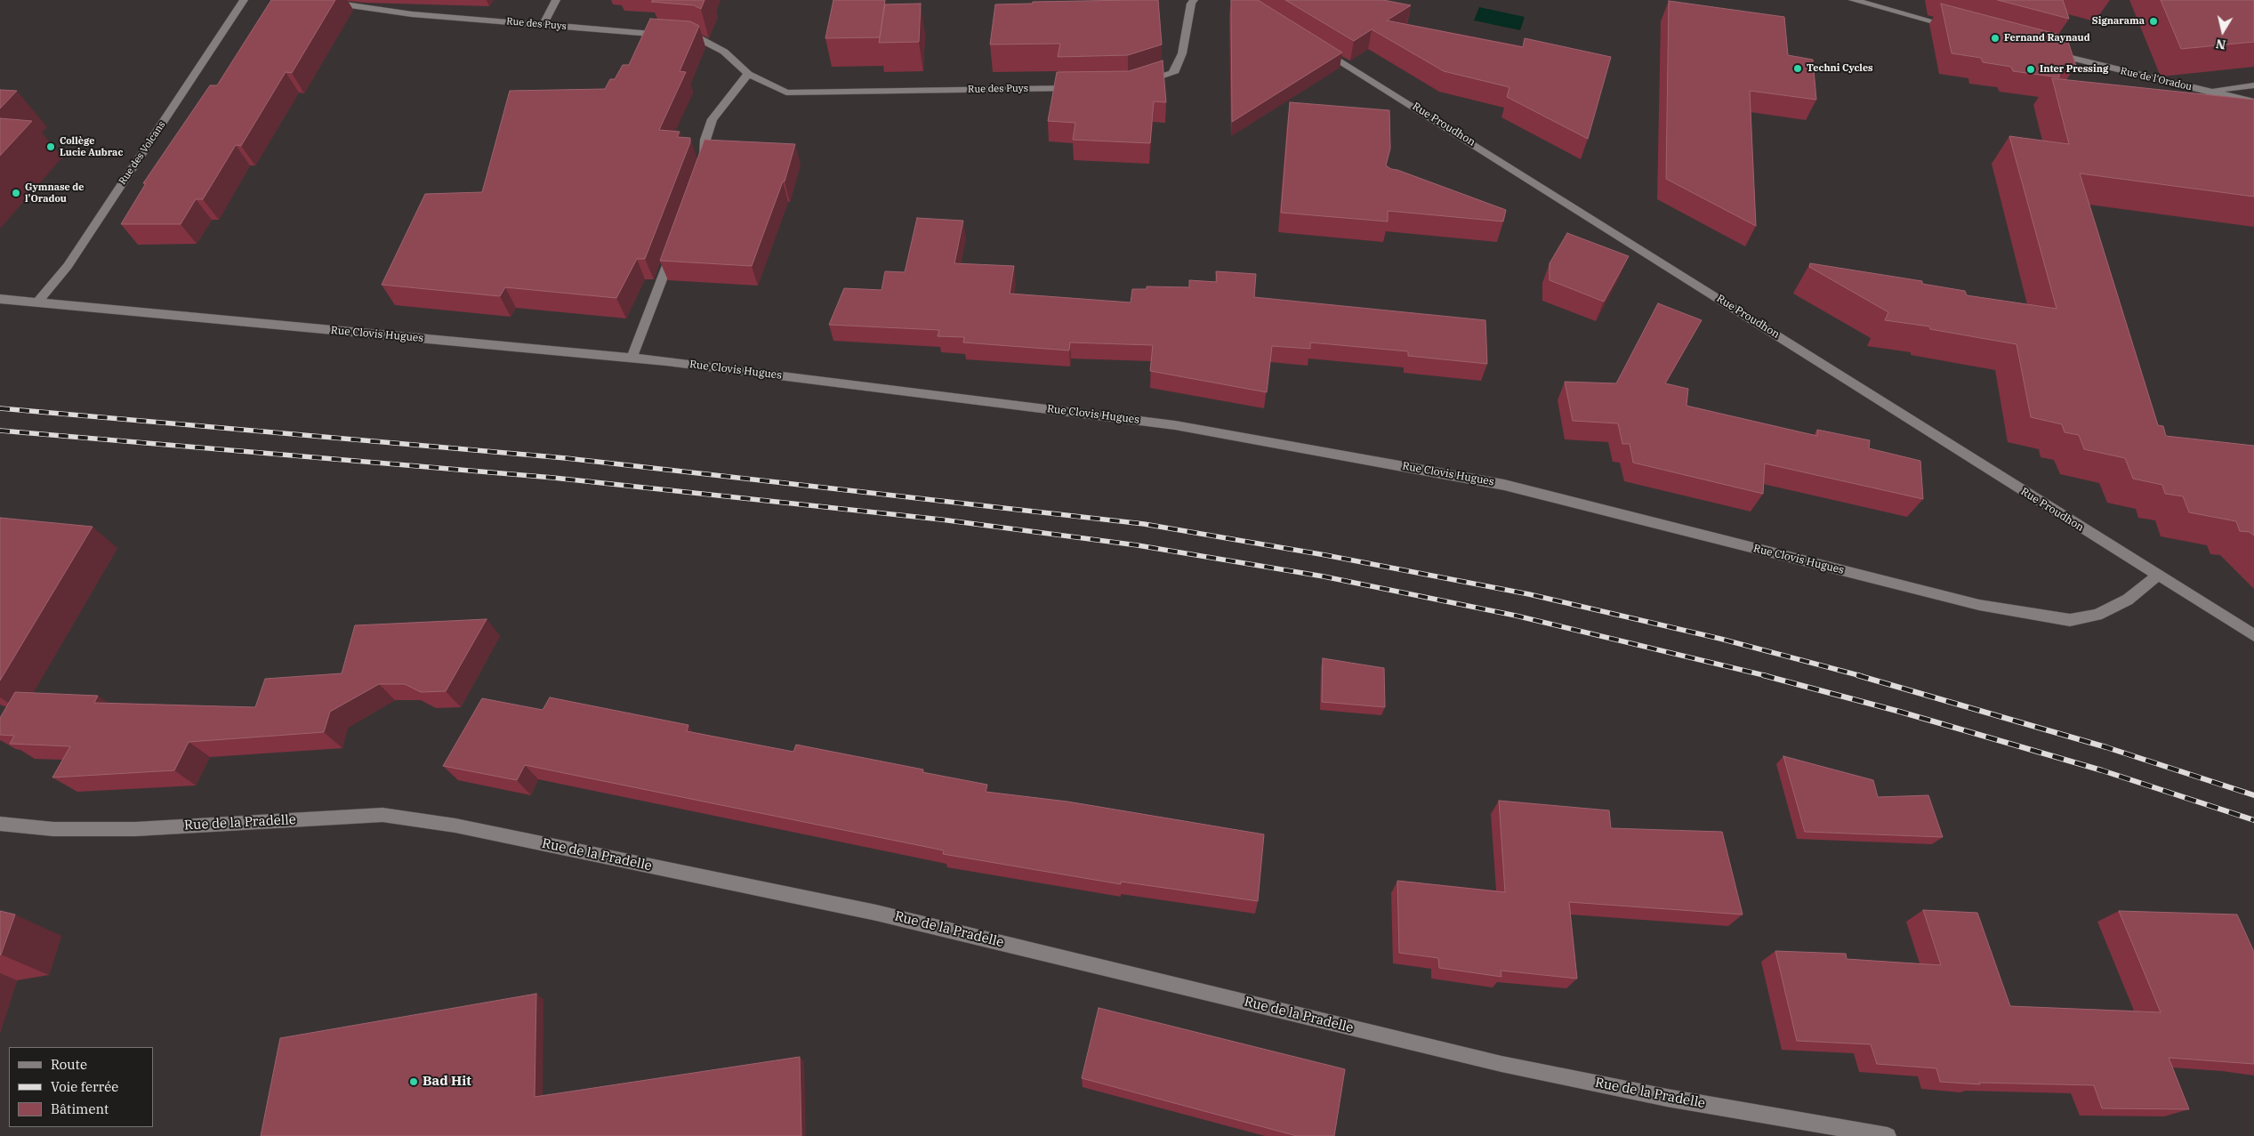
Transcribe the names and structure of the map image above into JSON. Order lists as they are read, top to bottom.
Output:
{
  "streets": {
    "street": [
      "Rue des Puys",
      "Rue de l'Oradou",
      "Rue Proudhon",
      "Rue des Volcans",
      "Rue Clovis Hugues",
      "Rue de la Pradelle"
    ]
  },
  "crossings": [
    ["Rue Proudhon", "Rue Clovis Hugues"],
    ["Rue des Volcans", "Rue Clovis Hugues"]
  ],
  "places": [
    "Signarama",
    "Fernand Raynaud",
    "Techni Cycles",
    "Inter Pressing",
    "Collège Lucie Aubrac",
    "Gymnase de l'Oradou",
    "Bad Hit"
  ],
  "legend": ["Route", "Voie ferrée", "Bâtiment"],
  "north": "bottom"
}
